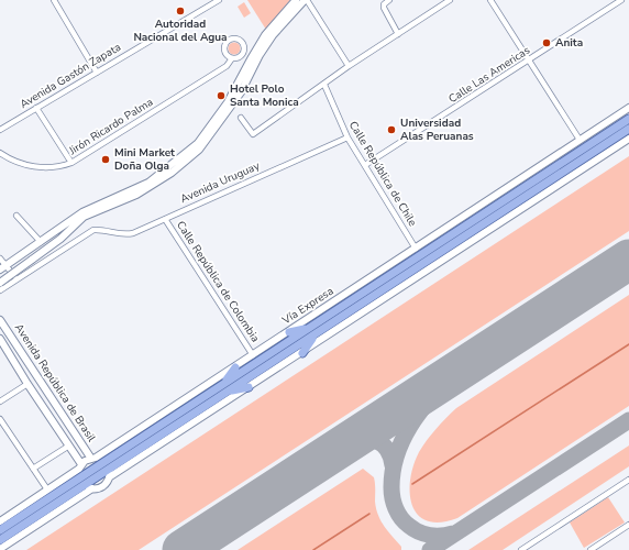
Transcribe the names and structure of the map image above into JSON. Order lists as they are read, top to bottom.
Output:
{
  "streets": {
    "main road": ["Vía Expresa", "Avenida República de Brasil"],
    "street": [
      "Calle Las Americas",
      "Avenida Gastón Zapata",
      "Jirón Ricardo Palma",
      "Calle República de Chile",
      "Avenida Uruguay",
      "Calle República de Colombia"
    ]
  },
  "crossings": [
    ["Calle Las Americas", "Calle República de Chile"],
    ["Calle República de Chile", "Avenida Uruguay"],
    ["Calle República de Chile", "Vía Expresa"],
    ["Avenida Uruguay", "Calle República de Colombia"],
    ["Calle República de Colombia", "Vía Expresa"],
    ["Vía Expresa", "Avenida República de Brasil"]
  ],
  "places": [
    "Autoridad Nacional del Agua",
    "Anita",
    "Hotel Polo Santa Monica",
    "Universidad Alas Peruanas",
    "Mini Market Doña Olga"
  ]
}
